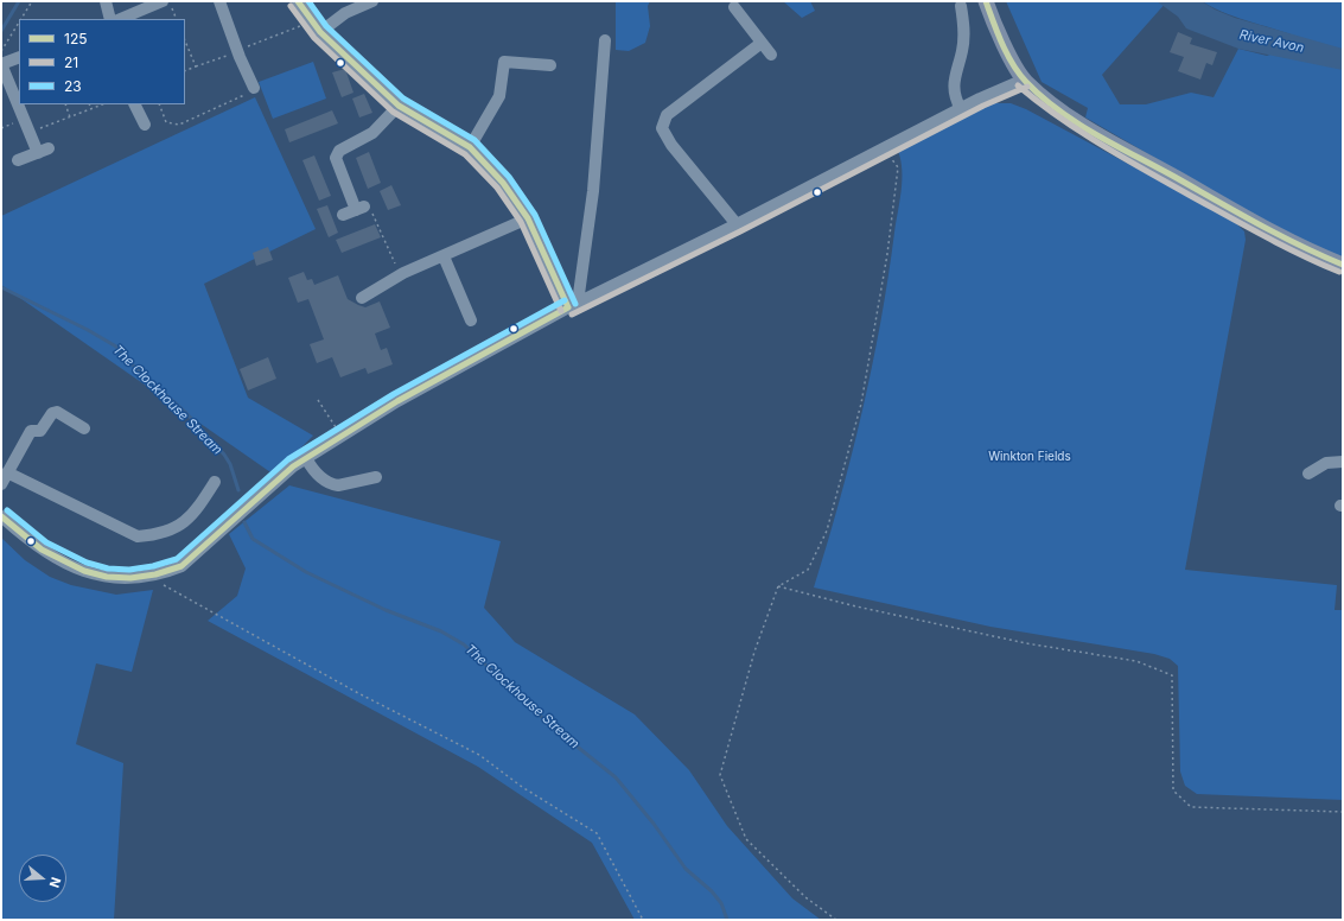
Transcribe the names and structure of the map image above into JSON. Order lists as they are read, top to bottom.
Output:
{
  "water": ["River Avon", "The Clockhouse Stream"],
  "parks": ["Winkton Fields"],
  "lines": ["transit line 125", "transit line 23", "transit line 21"],
  "legend": ["125", "21", "23"],
  "north": "right"
}
